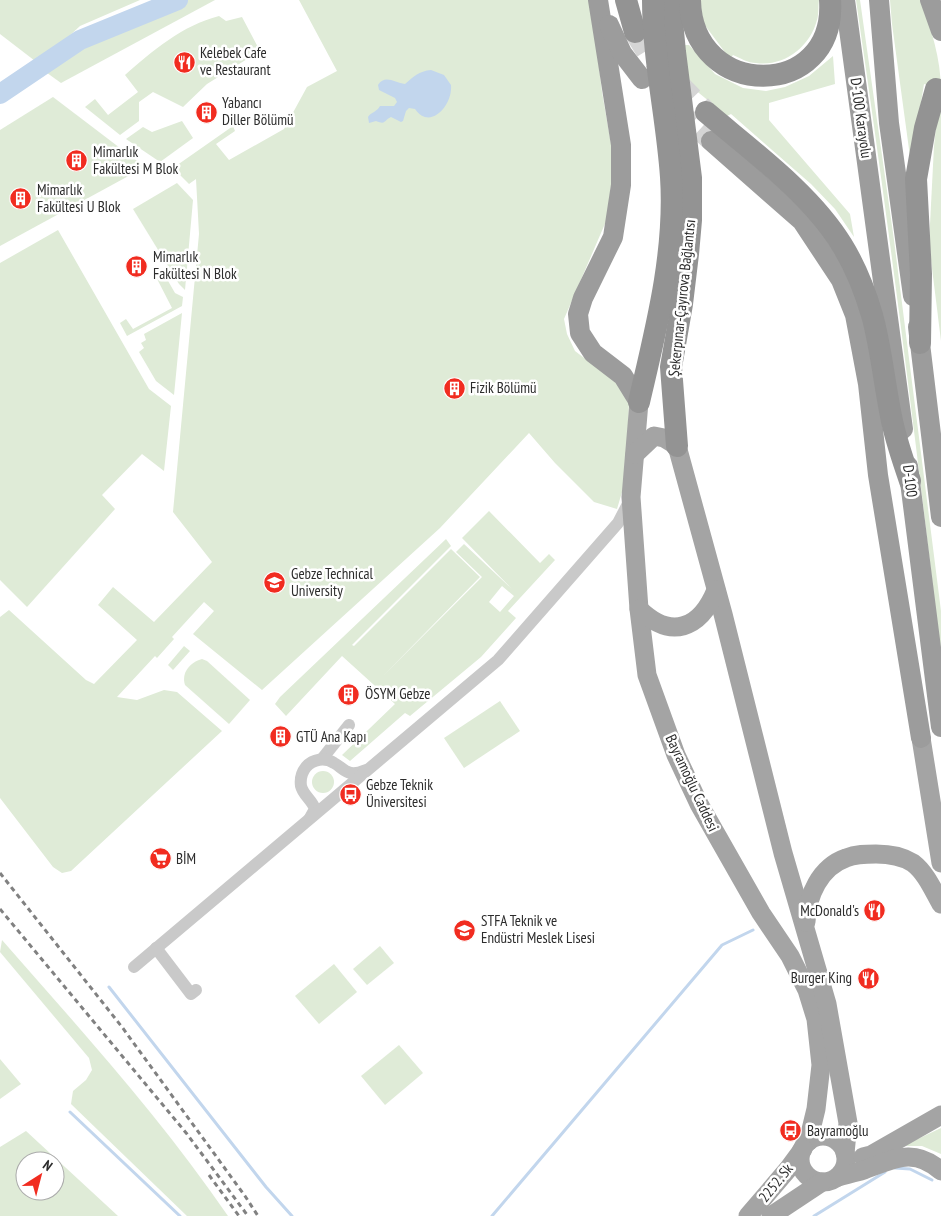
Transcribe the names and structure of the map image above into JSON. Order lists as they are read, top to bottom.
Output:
{
  "streets": {
    "highway": ["D-100 Karayolu", "Şekerpınar-Çayırova Bağlantısı", "D-100"],
    "main road": ["Bayramoğlu Caddesi", "2252. Sk"]
  },
  "crossings": [
    ["D-100 Karayolu", "D-100"],
    ["Şekerpınar-Çayırova Bağlantısı", "Bayramoğlu Caddesi"],
    ["Bayramoğlu Caddesi", "2252. Sk"]
  ],
  "places": {
    "restaurant": ["Kelebek Cafe ve Restaurant", "McDonald's", "Burger King"],
    "building": [
      "Yabancı Diller Bölümü",
      "Mimarlık Fakültesi M Blok",
      "Mimarlık Fakültesi U Blok",
      "Mimarlık Fakültesi N Blok",
      "Fizik Bölümü",
      "ÖSYM Gebze",
      "GTÜ Ana Kapı"
    ],
    "school or university": ["Gebze Technical University", "STFA Teknik ve Endüstri Meslek Lisesi"],
    "bus stop": ["Gebze Teknik Üniversitesi", "Bayramoğlu"],
    "supermarket": ["BİM"]
  },
  "north": "top right"
}
